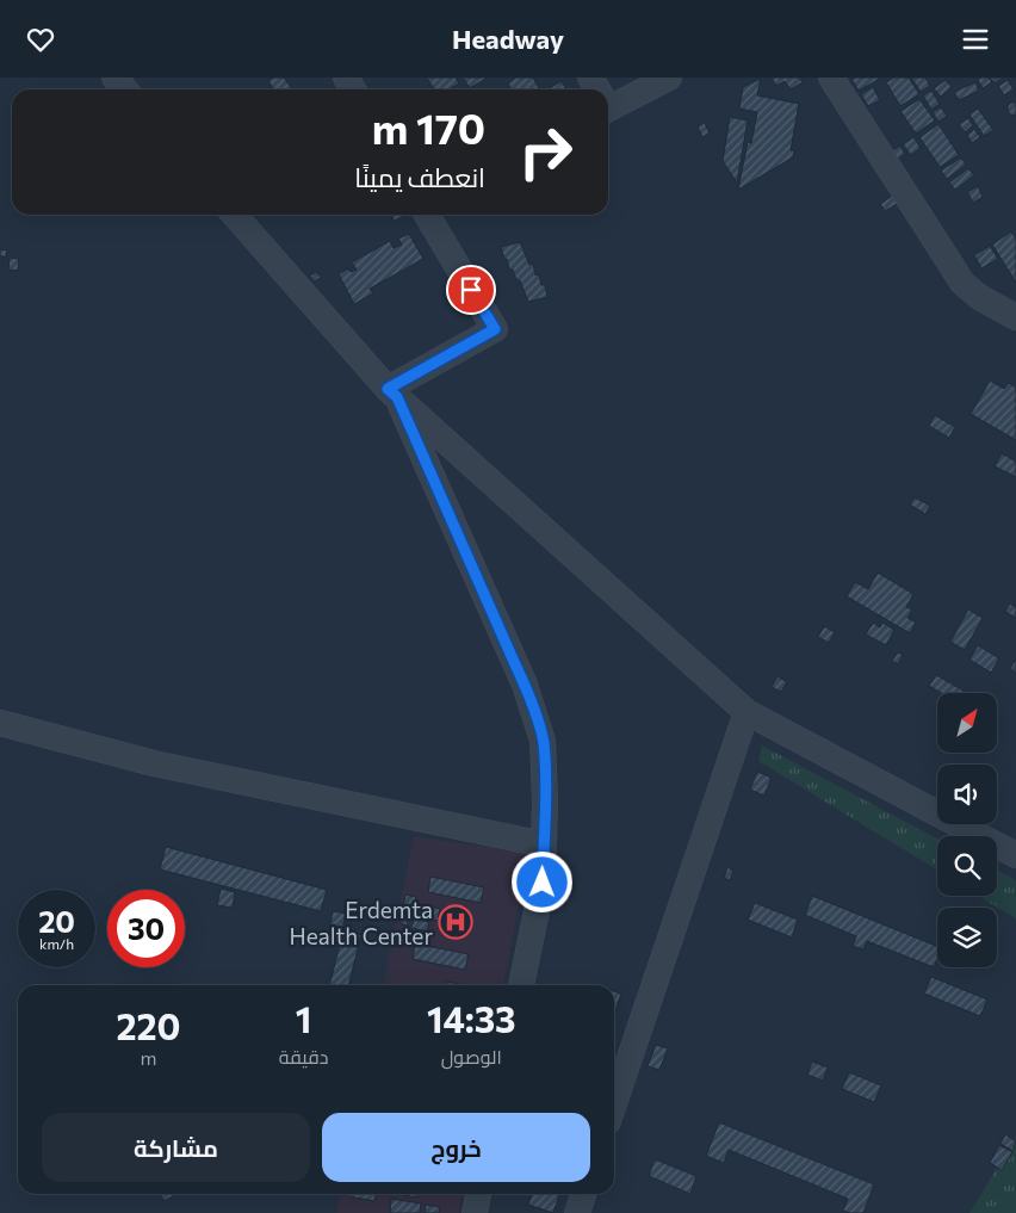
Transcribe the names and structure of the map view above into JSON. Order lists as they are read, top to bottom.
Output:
{
  "places": {
    "hospital": ["Erdemta Health Center"]
  },
  "north": "top right",
  "page": {
    "header": "Headway",
    "turn": ["170 m", "انعطف يمينًا"],
    "speed": "20 km/h",
    "limit": "30",
    "eta": [
      "14:33",
      "الوصول",
      "1",
      "دقيقة",
      "220",
      "m"
    ],
    "buttons": ["خروج", "مشاركة"]
  }
}
